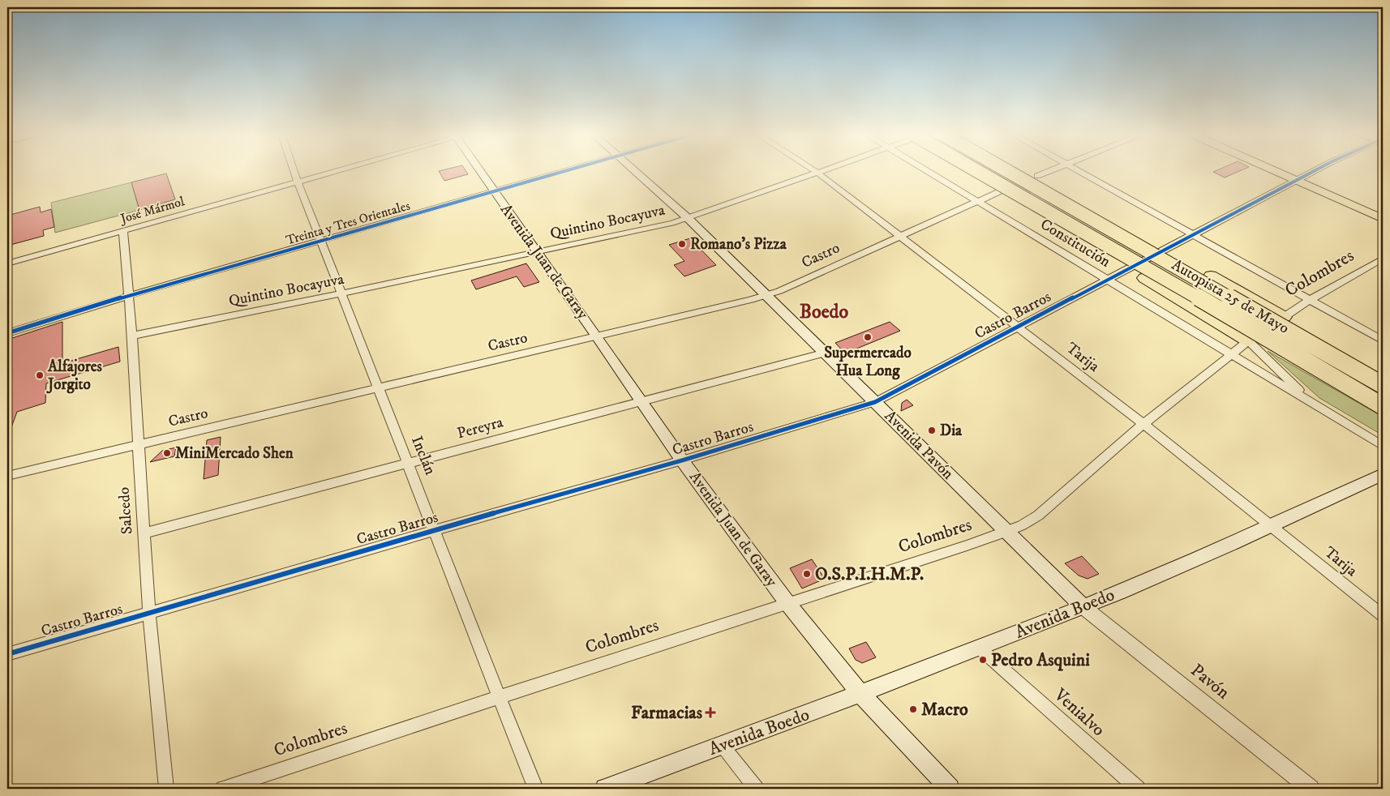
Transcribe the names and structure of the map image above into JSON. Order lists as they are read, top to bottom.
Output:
{
  "streets": {
    "highway": ["Autopista 25 de Mayo"],
    "main road": ["Avenida Juan de Garay", "Avenida Pavón", "Avenida Boedo"],
    "street": [
      "José Mármol",
      "Quintino Bocayuva",
      "Treinta y Tres Orientales",
      "Constitución",
      "Castro",
      "Colombres",
      "Castro Barros",
      "Tarija",
      "Pereyra",
      "Inclán",
      "Salcedo",
      "Pavón",
      "Venialvo"
    ]
  },
  "crossings": [
    ["José Mármol", "Inclán"],
    ["José Mármol", "Salcedo"],
    ["Quintino Bocayuva", "Avenida Juan de Garay"],
    ["Quintino Bocayuva", "Tarija"],
    ["Quintino Bocayuva", "Avenida Pavón"],
    ["Quintino Bocayuva", "Inclán"],
    ["Quintino Bocayuva", "Salcedo"],
    ["Treinta y Tres Orientales", "Avenida Juan de Garay"],
    ["Treinta y Tres Orientales", "Inclán"],
    ["Treinta y Tres Orientales", "Salcedo"],
    ["Constitución", "Castro"],
    ["Constitución", "Colombres"],
    ["Constitución", "Castro Barros"],
    ["Castro", "Avenida Juan de Garay"],
    ["Castro", "Tarija"],
    ["Castro", "Avenida Pavón"],
    ["Castro", "Inclán"],
    ["Castro", "Salcedo"],
    ["Avenida Juan de Garay", "Colombres"],
    ["Avenida Juan de Garay", "Castro Barros"],
    ["Avenida Juan de Garay", "Pereyra"],
    ["Avenida Juan de Garay", "Avenida Boedo"],
    ["Colombres", "Tarija"],
    ["Colombres", "Avenida Pavón"],
    ["Colombres", "Inclán"],
    ["Castro Barros", "Tarija"],
    ["Castro Barros", "Avenida Pavón"],
    ["Castro Barros", "Inclán"],
    ["Castro Barros", "Salcedo"],
    ["Tarija", "Avenida Boedo"],
    ["Pereyra", "Avenida Pavón"],
    ["Pereyra", "Inclán"],
    ["Pereyra", "Salcedo"],
    ["Avenida Pavón", "Avenida Boedo"],
    ["Avenida Pavón", "Pavón"],
    ["Avenida Boedo", "Pavón"],
    ["Avenida Boedo", "Venialvo"]
  ],
  "districts": ["Boedo"],
  "places": {
    "other": [
      "Romano's Pizza",
      "Supermercado Hua Long",
      "Alfajores Jorgito",
      "Dia",
      "MiniMercado Shen",
      "O.S.P.I.H.M.P.",
      "Pedro Asquini",
      "Macro"
    ],
    "health": ["Farmacias"]
  }
}
